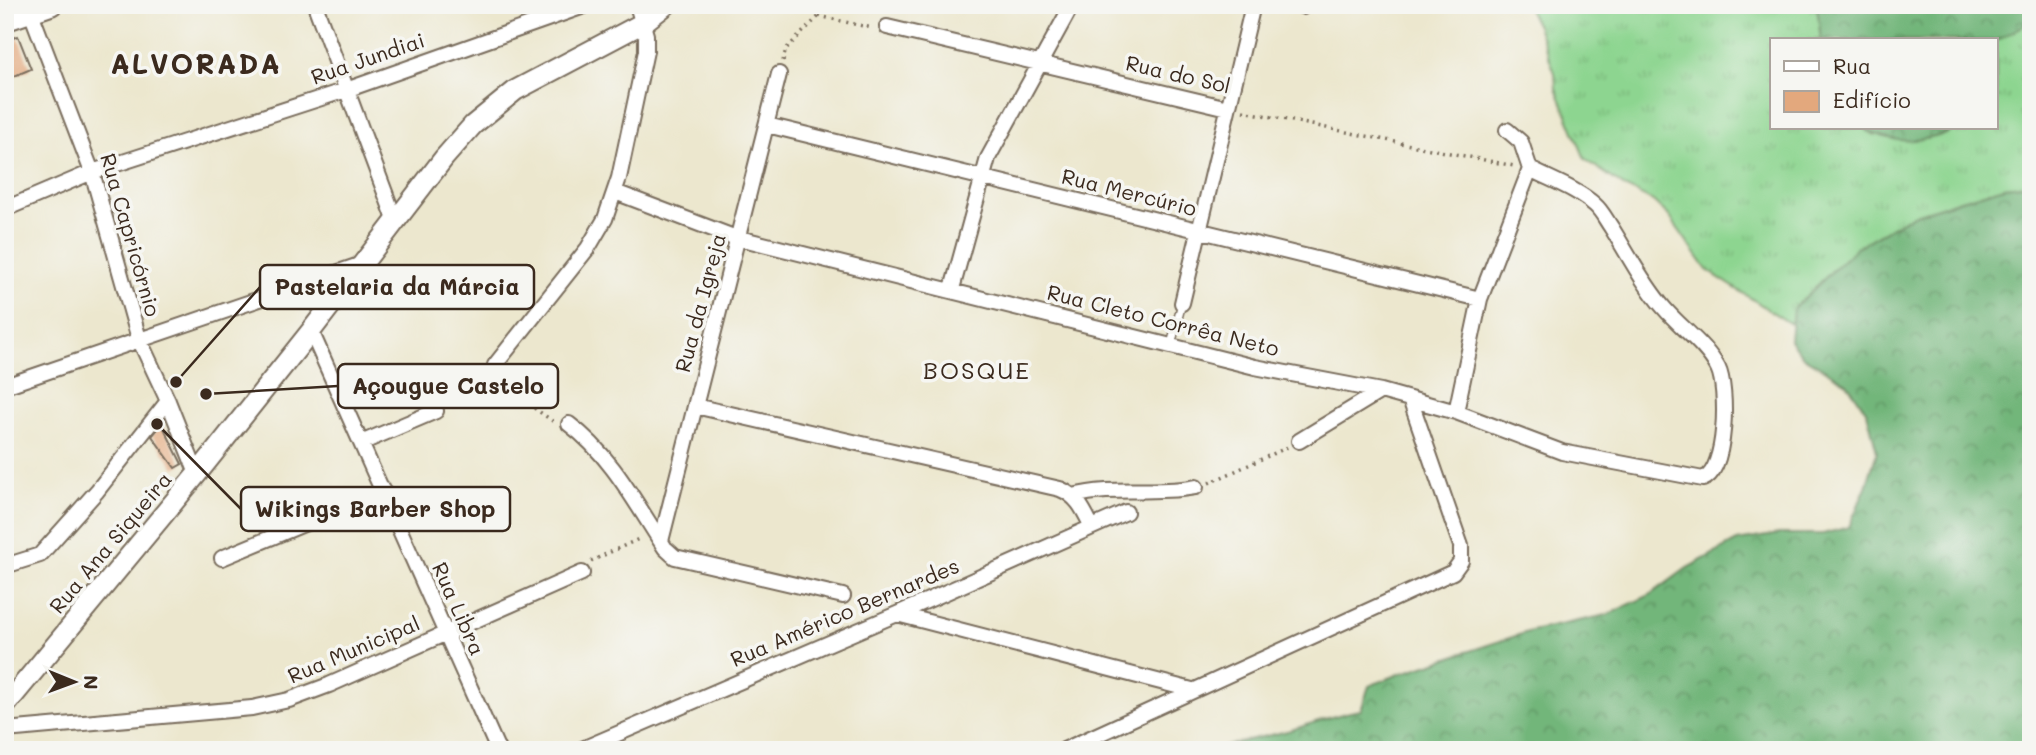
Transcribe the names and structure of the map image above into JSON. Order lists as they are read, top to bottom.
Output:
{
  "streets": {
    "street": [
      "Rua Jundiai",
      "Rua do Sol",
      "Rua Mercúrio",
      "Rua Capricórnio",
      "Rua da Igreja",
      "Rua Cleto Corrêa Neto",
      "Rua Ana Siqueira",
      "Rua Libra",
      "Rua Américo Bernardes",
      "Rua Municipal"
    ]
  },
  "crossings": [
    ["Rua Jundiai", "Rua Capricórnio"],
    ["Rua do Sol", "Rua Cleto Corrêa Neto"],
    ["Rua Mercúrio", "Rua da Igreja"],
    ["Rua Capricórnio", "Rua Ana Siqueira"],
    ["Rua da Igreja", "Rua Cleto Corrêa Neto"],
    ["Rua Ana Siqueira", "Rua Libra"],
    ["Rua Libra", "Rua Municipal"]
  ],
  "districts": ["ALVORADA", "BOSQUE"],
  "places": ["Pastelaria da Márcia", "Açougue Castelo", "Wikings Barber Shop"],
  "legend": ["Rua", "Edifício"],
  "north": "right"
}
